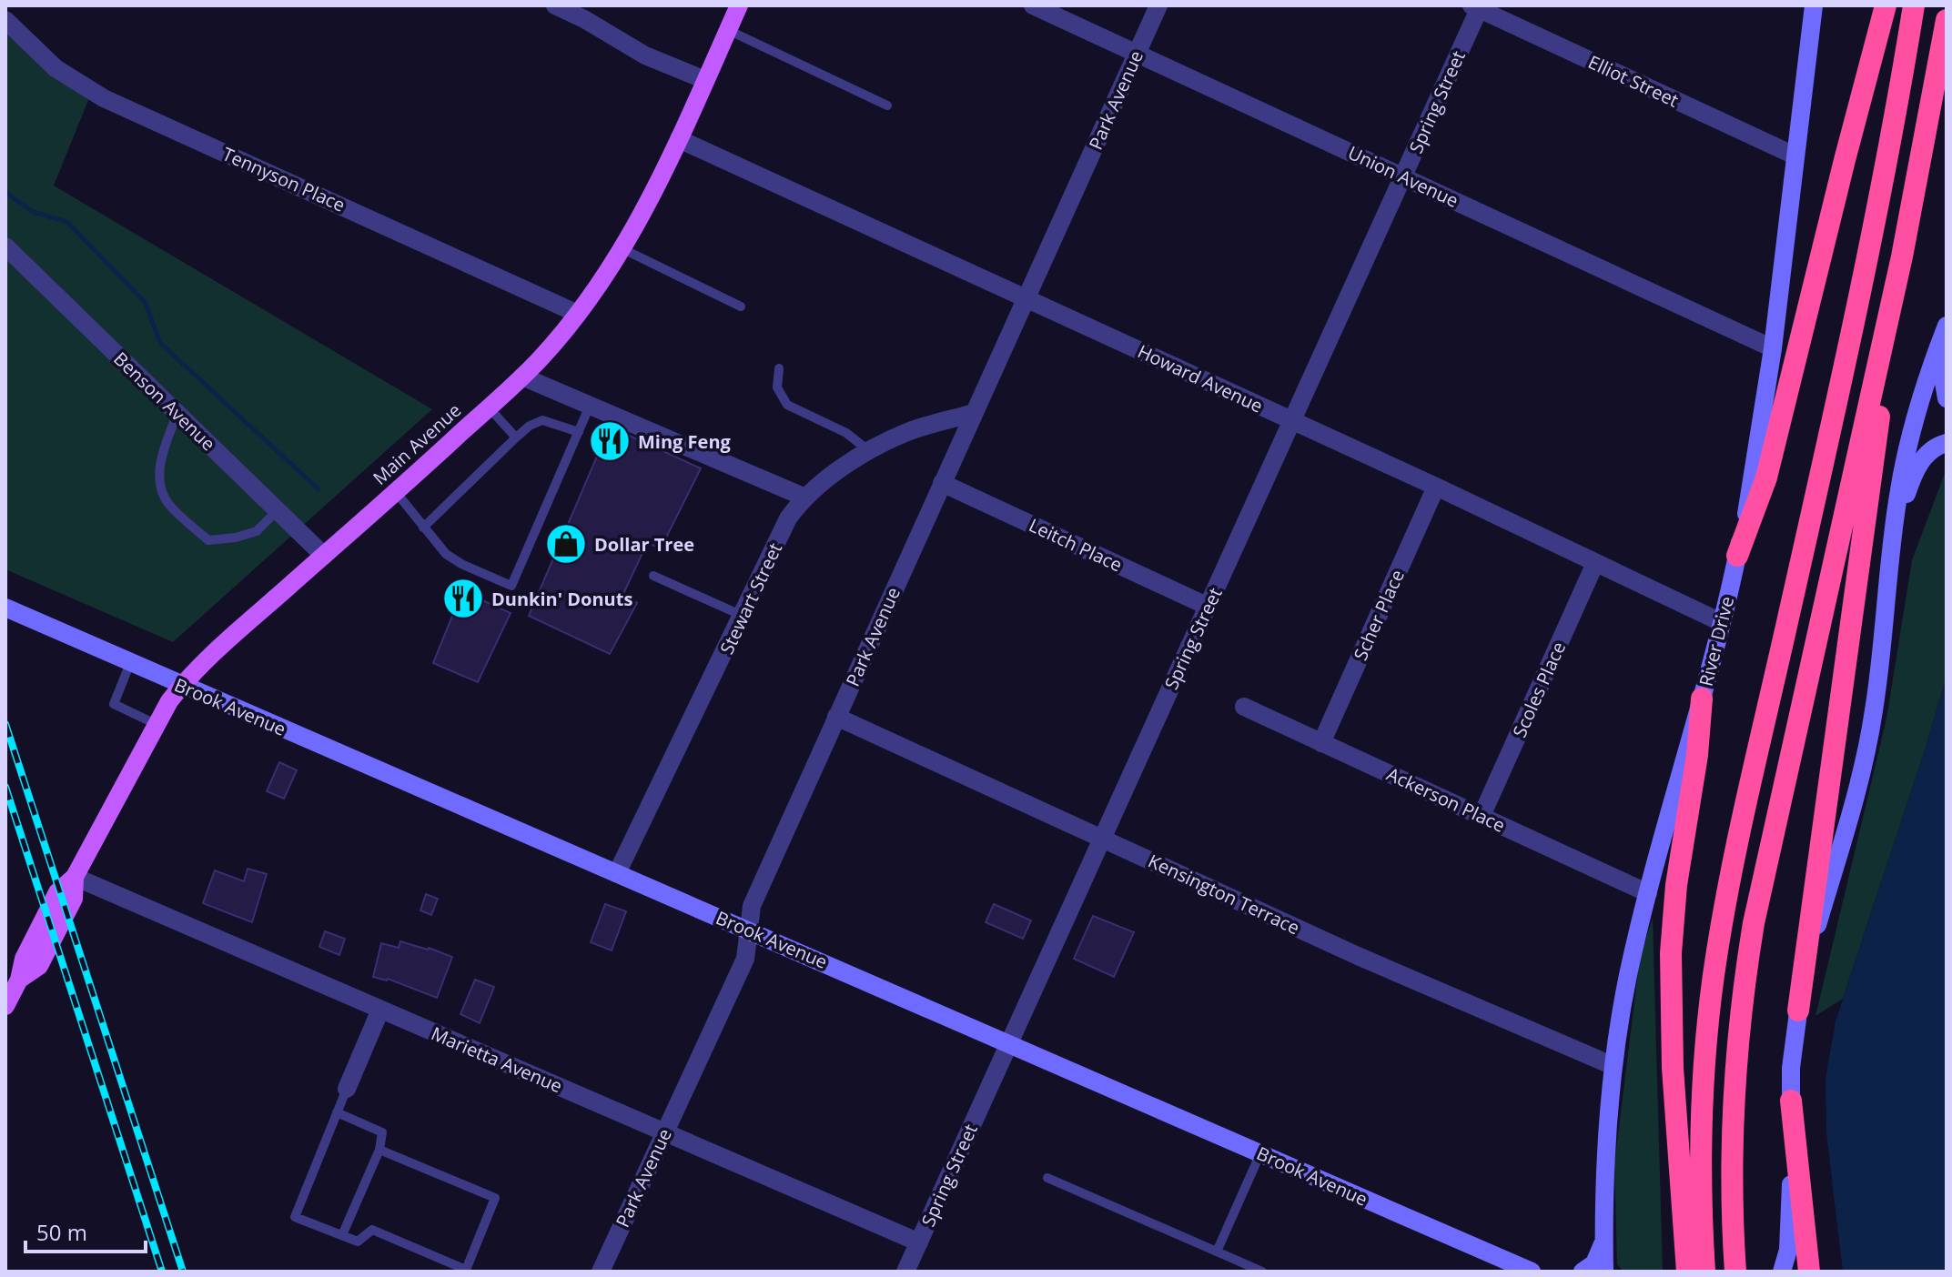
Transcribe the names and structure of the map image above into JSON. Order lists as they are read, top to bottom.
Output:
{
  "streets": {
    "main road": ["Main Avenue", "River Drive", "Brook Avenue"],
    "street": [
      "Elliot Street",
      "Park Avenue",
      "Spring Street",
      "Union Avenue",
      "Tennyson Place",
      "Howard Avenue",
      "Benson Avenue",
      "Leitch Place",
      "Stewart Street",
      "Scher Place",
      "Scoles Place",
      "Ackerson Place",
      "Kensington Terrace",
      "Marietta Avenue"
    ]
  },
  "crossings": [
    ["Elliot Street", "Spring Street"],
    ["Elliot Street", "River Drive"],
    ["Park Avenue", "Union Avenue"],
    ["Park Avenue", "Howard Avenue"],
    ["Park Avenue", "Leitch Place"],
    ["Park Avenue", "Stewart Street"],
    ["Park Avenue", "Brook Avenue"],
    ["Park Avenue", "Kensington Terrace"],
    ["Park Avenue", "Marietta Avenue"],
    ["Spring Street", "Union Avenue"],
    ["Spring Street", "Howard Avenue"],
    ["Spring Street", "Leitch Place"],
    ["Spring Street", "Brook Avenue"],
    ["Spring Street", "Kensington Terrace"],
    ["Spring Street", "Marietta Avenue"],
    ["Union Avenue", "River Drive"],
    ["Tennyson Place", "Main Avenue"],
    ["Howard Avenue", "Main Avenue"],
    ["Howard Avenue", "Scher Place"],
    ["Howard Avenue", "River Drive"],
    ["Howard Avenue", "Scoles Place"],
    ["Benson Avenue", "Main Avenue"],
    ["Main Avenue", "Brook Avenue"],
    ["Main Avenue", "Marietta Avenue"],
    ["Stewart Street", "Brook Avenue"],
    ["Scher Place", "Ackerson Place"],
    ["River Drive", "Ackerson Place"],
    ["River Drive", "Kensington Terrace"],
    ["Scoles Place", "Ackerson Place"]
  ],
  "places": {
    "restaurant": ["Ming Feng", "Dunkin' Donuts"],
    "shop": ["Dollar Tree"]
  },
  "scale_bar": "50 m"
}
